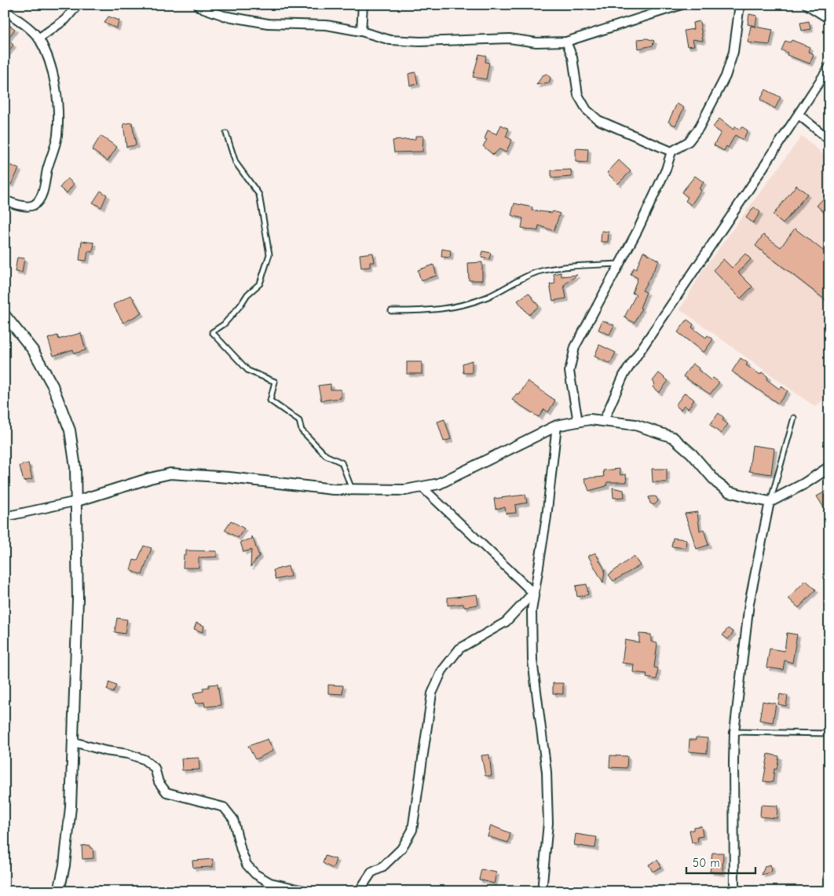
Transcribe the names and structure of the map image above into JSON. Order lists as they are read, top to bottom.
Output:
{
  "scale_bar": "50 m"
}
